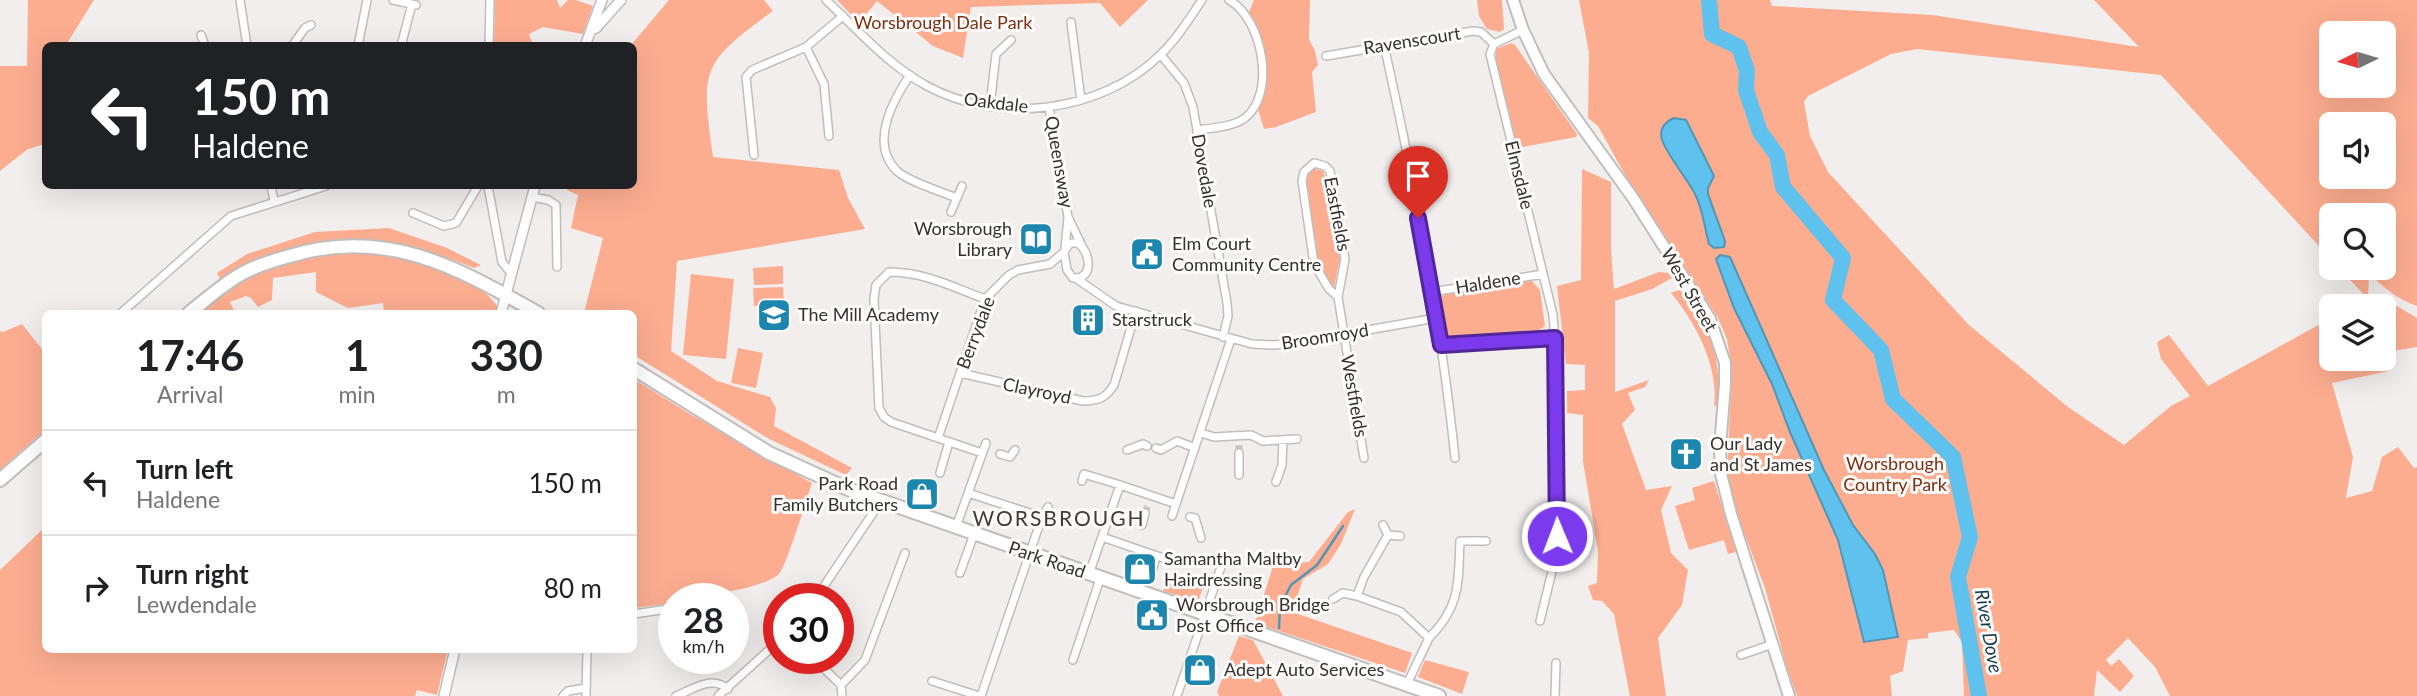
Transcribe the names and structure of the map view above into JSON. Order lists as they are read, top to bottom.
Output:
{
  "streets": {
    "highway": ["Park Road"],
    "main road": ["West Street"],
    "street": [
      "Ravenscourt",
      "Oakdale",
      "Queensway",
      "Dovedale",
      "Elmsdale",
      "Eastfields",
      "Haldene",
      "Berrydale",
      "Broomroyd",
      "Clayroyd",
      "Westfields"
    ]
  },
  "crossings": [
    ["Ravenscourt", "Elmsdale"],
    ["Oakdale", "Queensway"],
    ["Oakdale", "Dovedale"],
    ["Queensway", "Berrydale"],
    ["Dovedale", "Broomroyd"],
    ["Elmsdale", "Haldene"],
    ["Eastfields", "Broomroyd"],
    ["Eastfields", "Westfields"],
    ["Berrydale", "Clayroyd"],
    ["Broomroyd", "Clayroyd"],
    ["Broomroyd", "Westfields"]
  ],
  "districts": ["WORSBROUGH"],
  "water": ["River Dove"],
  "parks": ["Worsbrough Dale Park", "Worsbrough Country Park"],
  "places": {
    "library": ["Worsbrough Library"],
    "public building": ["Elm Court Community Centre", "Worsbrough Bridge Post Office"],
    "school or university": ["The Mill Academy"],
    "building": ["Starstruck"],
    "church": ["Our Lady and St James"],
    "shop": ["Park Road Family Butchers", "Samantha Maltby Hairdressing", "Adept Auto Services"]
  },
  "north": "left",
  "page": {
    "turn": ["150 m", "Haldene"],
    "eta": [
      "17:46",
      "Arrival",
      "1",
      "min",
      "330",
      "m"
    ],
    "list": [
      {
        "name": "Turn left",
        "note": "Haldene",
        "value": "150 m"
      },
      {
        "name": "Turn right",
        "note": "Lewdendale",
        "value": "80 m"
      }
    ],
    "speed": "28 km/h",
    "limit": "30"
  }
}
